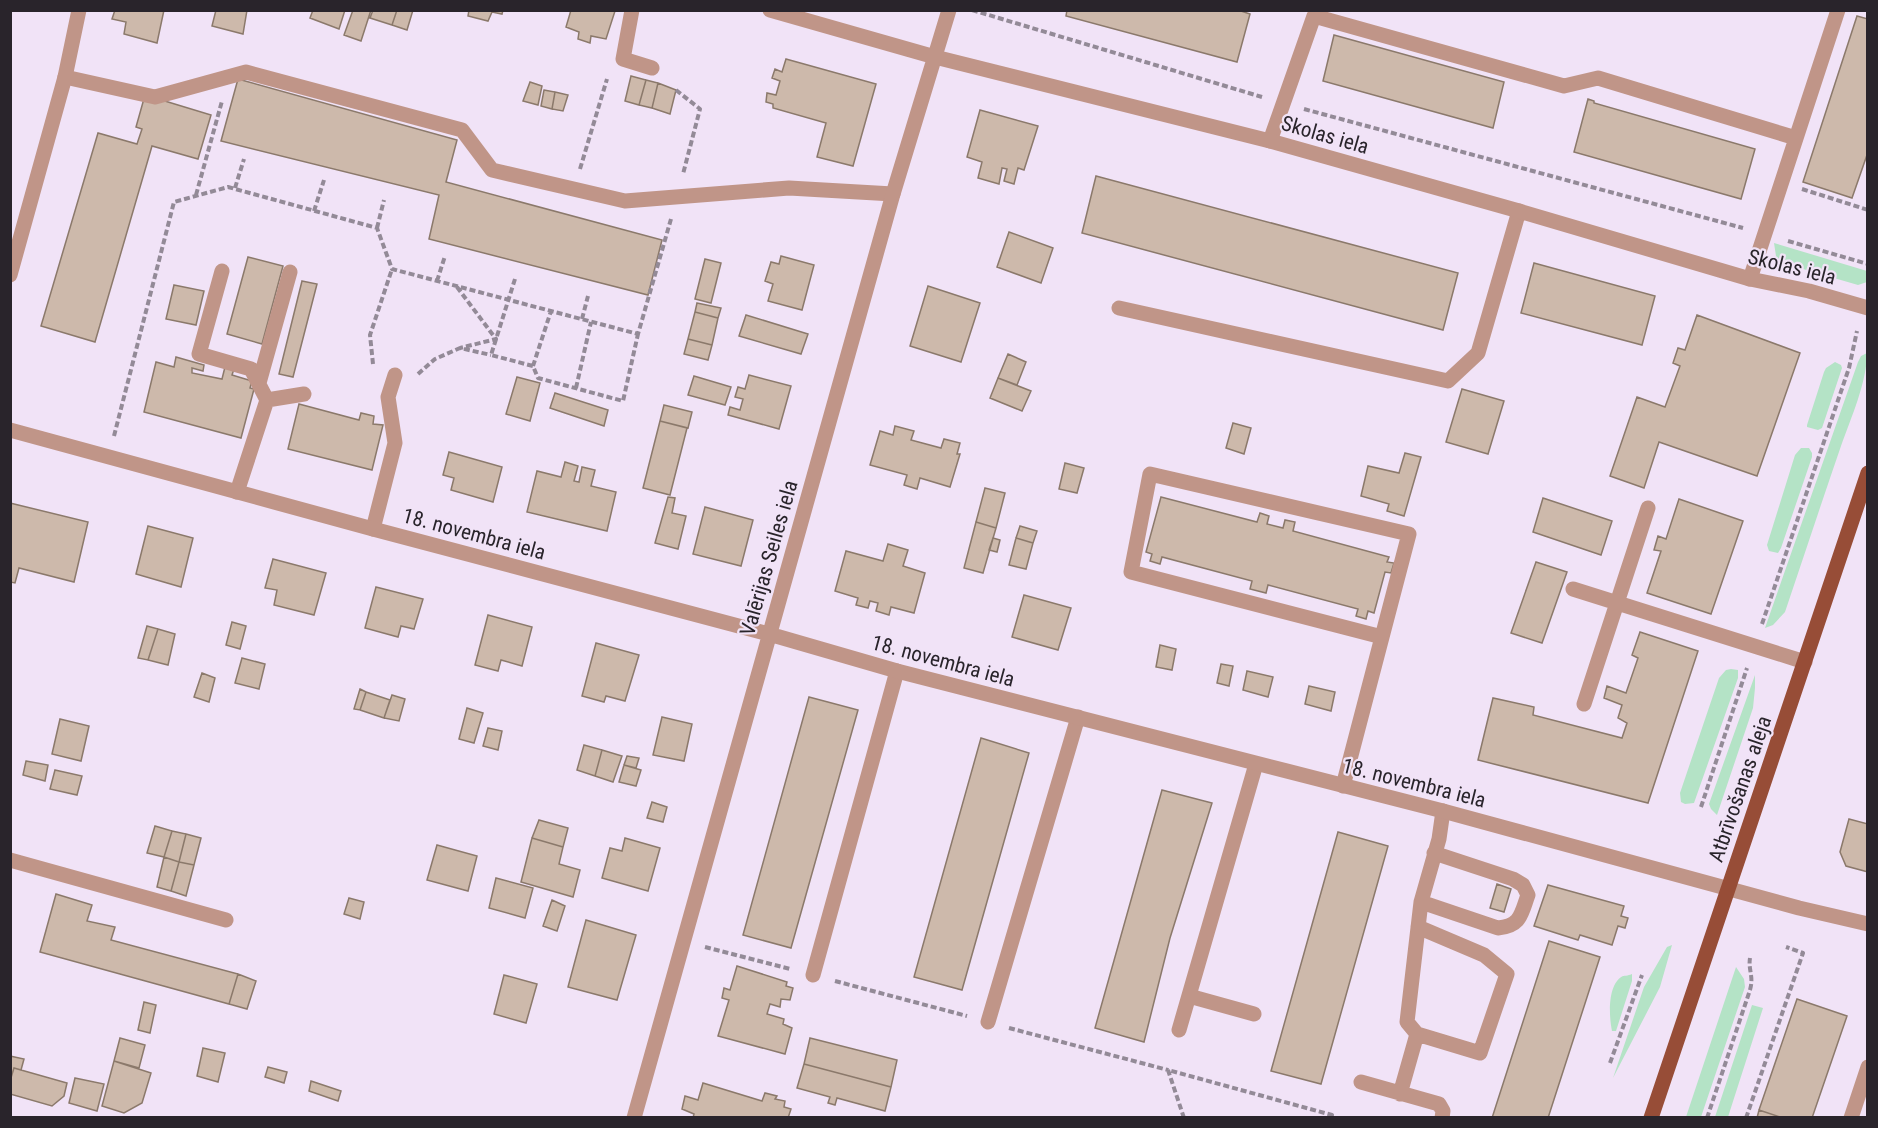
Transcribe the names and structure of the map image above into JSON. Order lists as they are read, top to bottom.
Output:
{
  "streets": {
    "main road": ["Atbrīvošanas aleja"],
    "street": ["Skolas iela", "18. novembra iela", "Valērijas Seiles iela"]
  },
  "crossings": [
    ["Skolas iela", "Valērijas Seiles iela"],
    ["18. novembra iela", "Valērijas Seiles iela"],
    ["18. novembra iela", "Atbrīvošanas aleja"]
  ]
}
